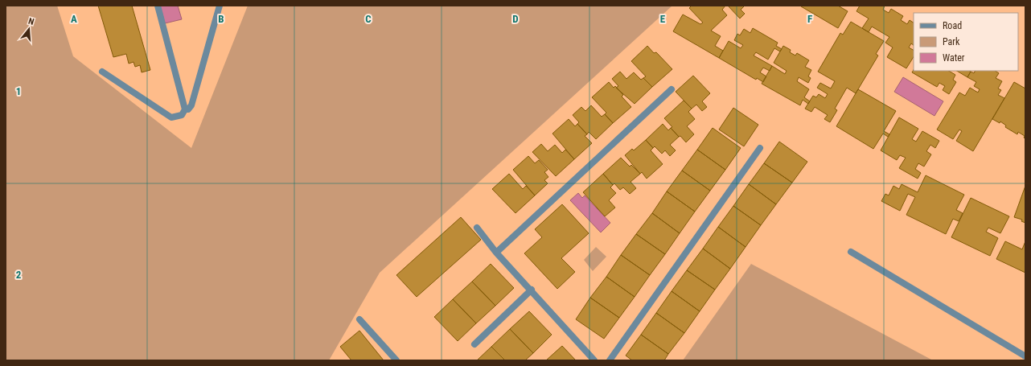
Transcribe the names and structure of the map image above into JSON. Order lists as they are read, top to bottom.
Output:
{
  "legend": ["Road", "Park", "Water"],
  "north": "top",
  "grid": {
    "columns": [
      "A",
      "B",
      "C",
      "D",
      "E",
      "F"
    ],
    "rows": ["1", "2"]
  }
}
